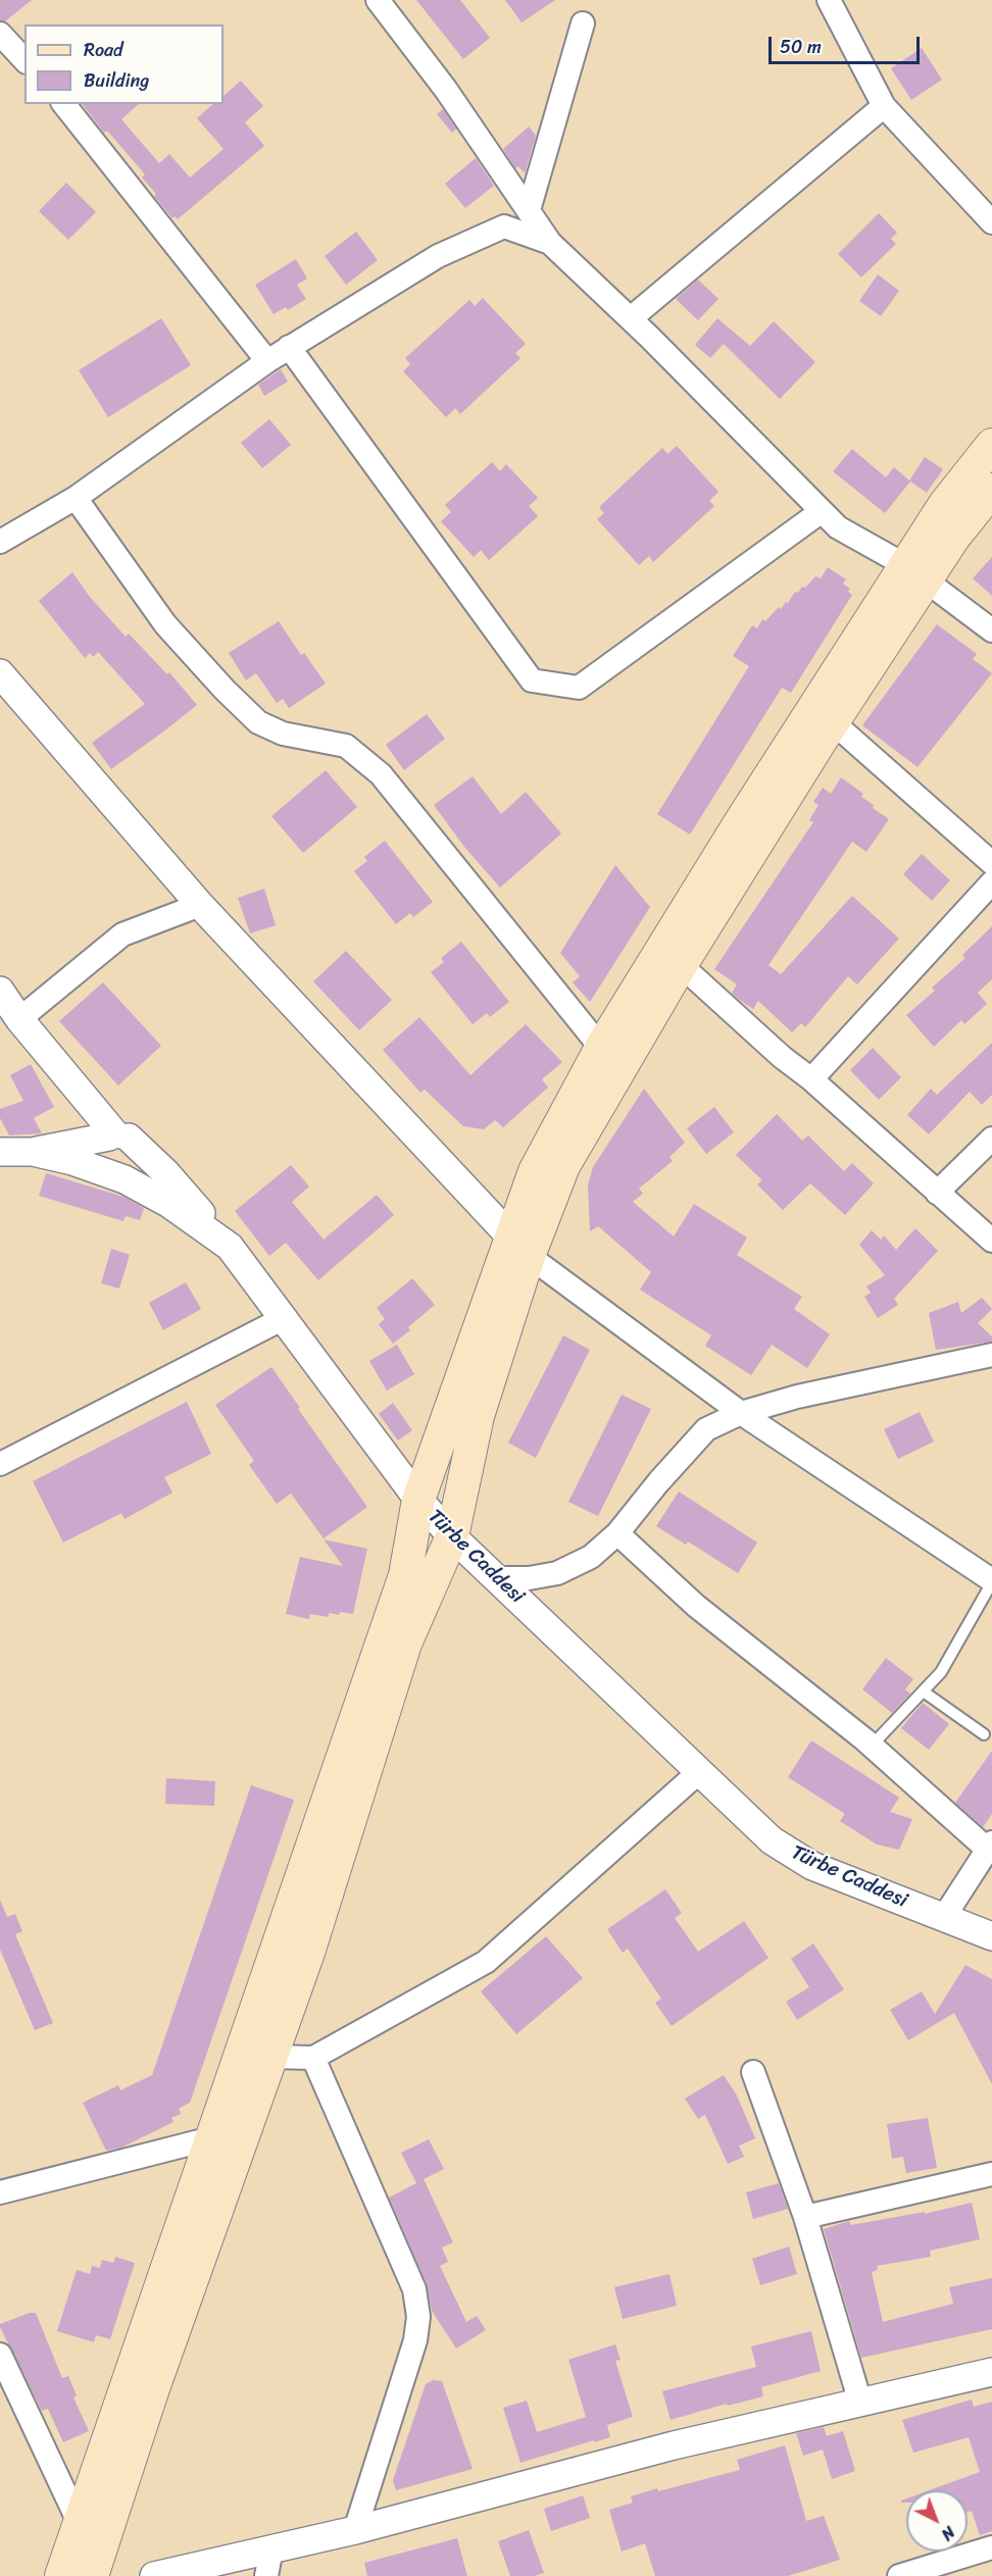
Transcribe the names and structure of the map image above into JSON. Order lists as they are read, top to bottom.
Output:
{
  "streets": {
    "street": ["Türbe Caddesi"]
  },
  "legend": ["Road", "Building"],
  "scale_bar": "50 m",
  "north": "bottom right"
}
